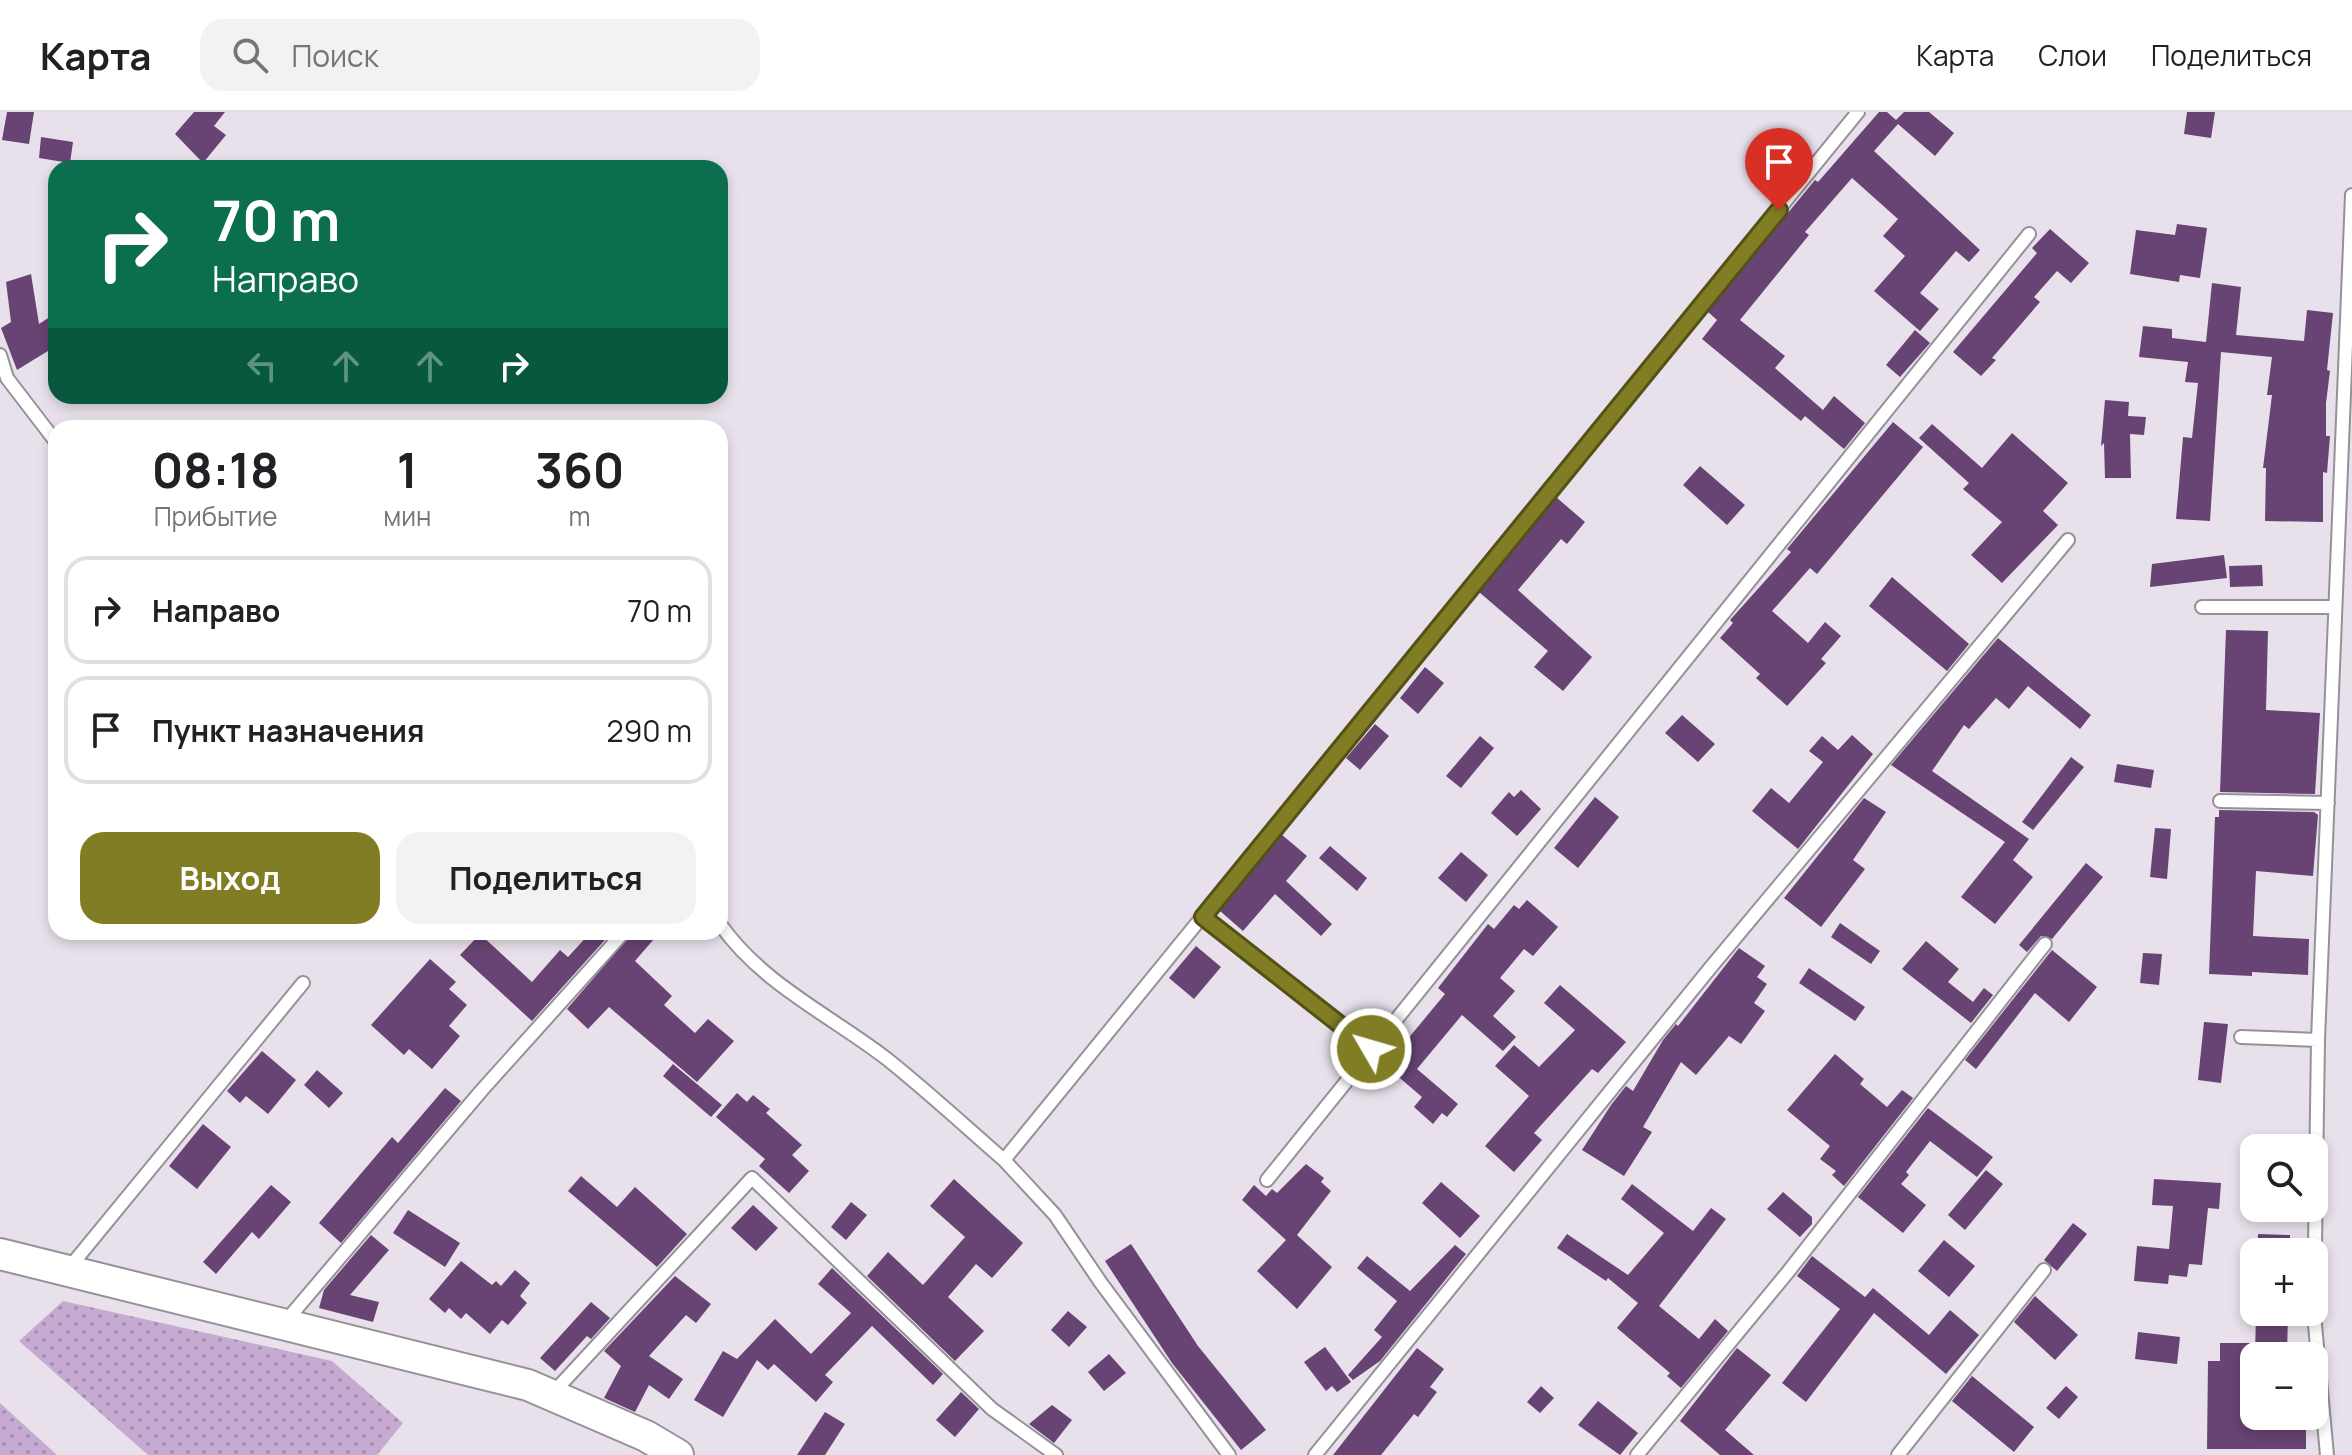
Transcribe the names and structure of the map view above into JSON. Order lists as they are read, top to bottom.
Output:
{
  "page": {
    "header": "Карта",
    "search": "Поиск",
    "nav": ["Карта", "Слои", "Поделиться"],
    "turn": ["70 m", "Направо"],
    "eta": [
      "08:18",
      "Прибытие",
      "1",
      "мин",
      "360",
      "m"
    ],
    "list": [
      {
        "name": "Направо",
        "value": "70 m"
      },
      {
        "name": "Пункт назначения",
        "value": "290 m"
      }
    ],
    "buttons": ["Выход", "Поделиться"],
    "map_buttons": ["+", "−"]
  }
}
